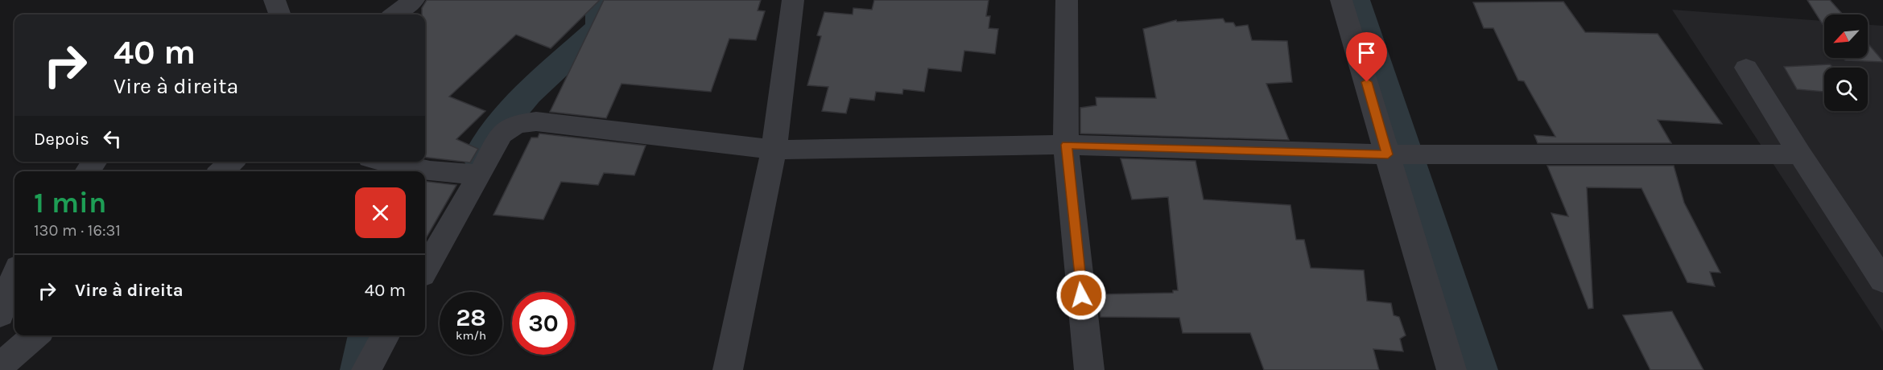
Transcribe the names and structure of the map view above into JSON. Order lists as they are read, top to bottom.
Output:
{
  "north": "bottom left",
  "page": {
    "turn": ["40 m", "Vire à direita"],
    "then": "Depois",
    "heading": ["1 min", "130 m · 16:31"],
    "list": [
      {
        "name": "Vire à direita",
        "value": "40 m"
      }
    ],
    "speed": "28 km/h",
    "limit": "30"
  }
}
